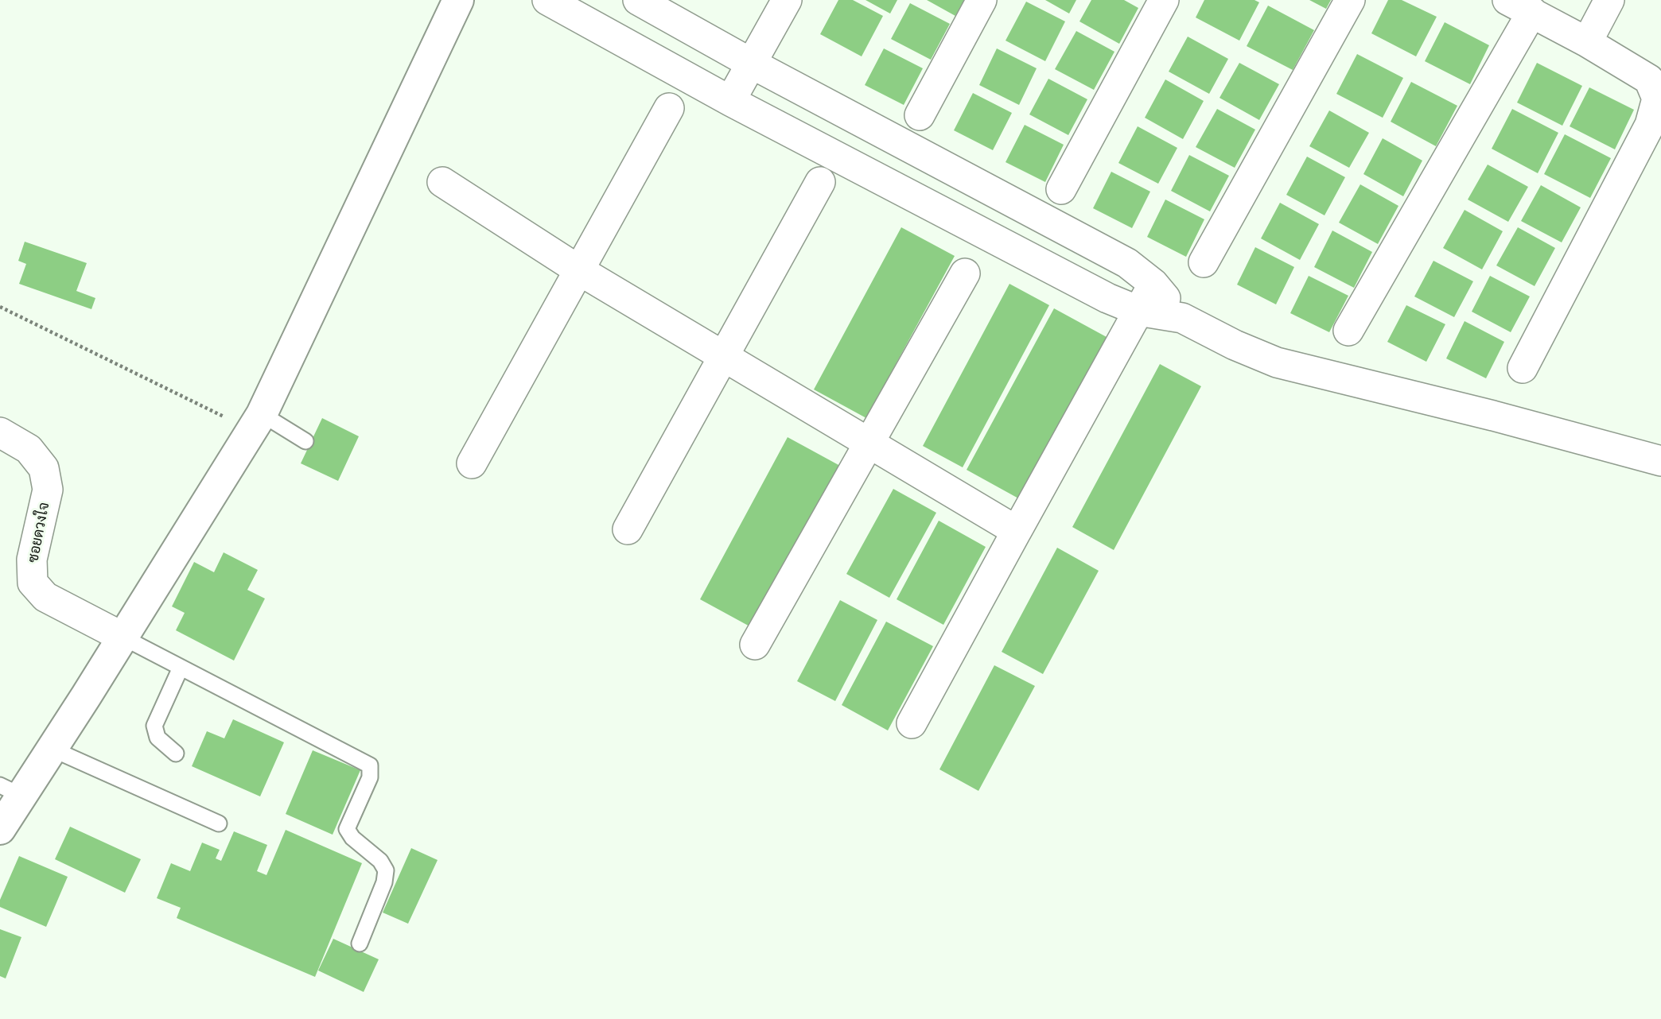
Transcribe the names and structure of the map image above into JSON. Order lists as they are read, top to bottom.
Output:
{
  "streets": {
    "street": ["ซอยดวงใจ"]
  }
}
